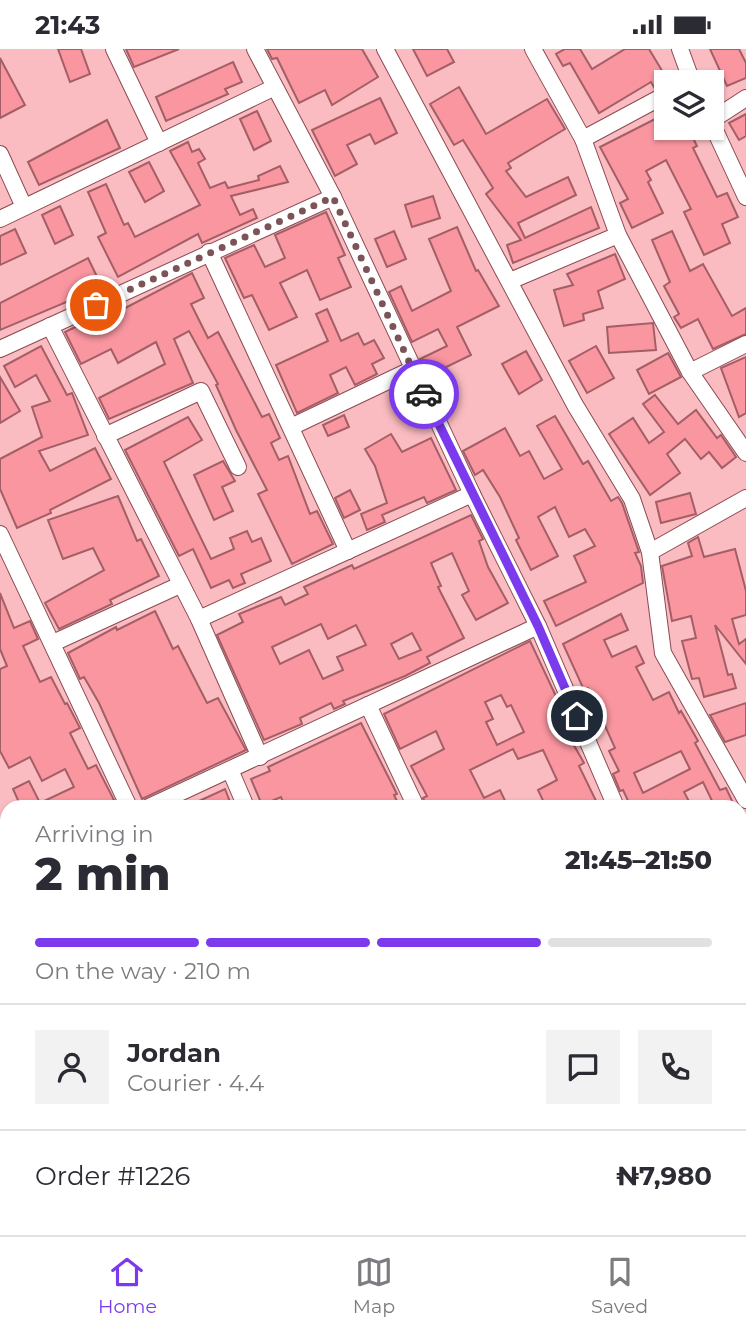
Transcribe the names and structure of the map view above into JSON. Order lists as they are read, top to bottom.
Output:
{
  "page": {
    "status": "21:43",
    "heading": ["2 min", "Arriving in", "21:45–21:50"],
    "panel": [
      "Jordan",
      "Courier · 4.4",
      "Order #1226",
      "₦7,980"
    ],
    "bar": "On the way · 210 m",
    "tabs": ["Home", "Map", "Saved"]
  }
}
